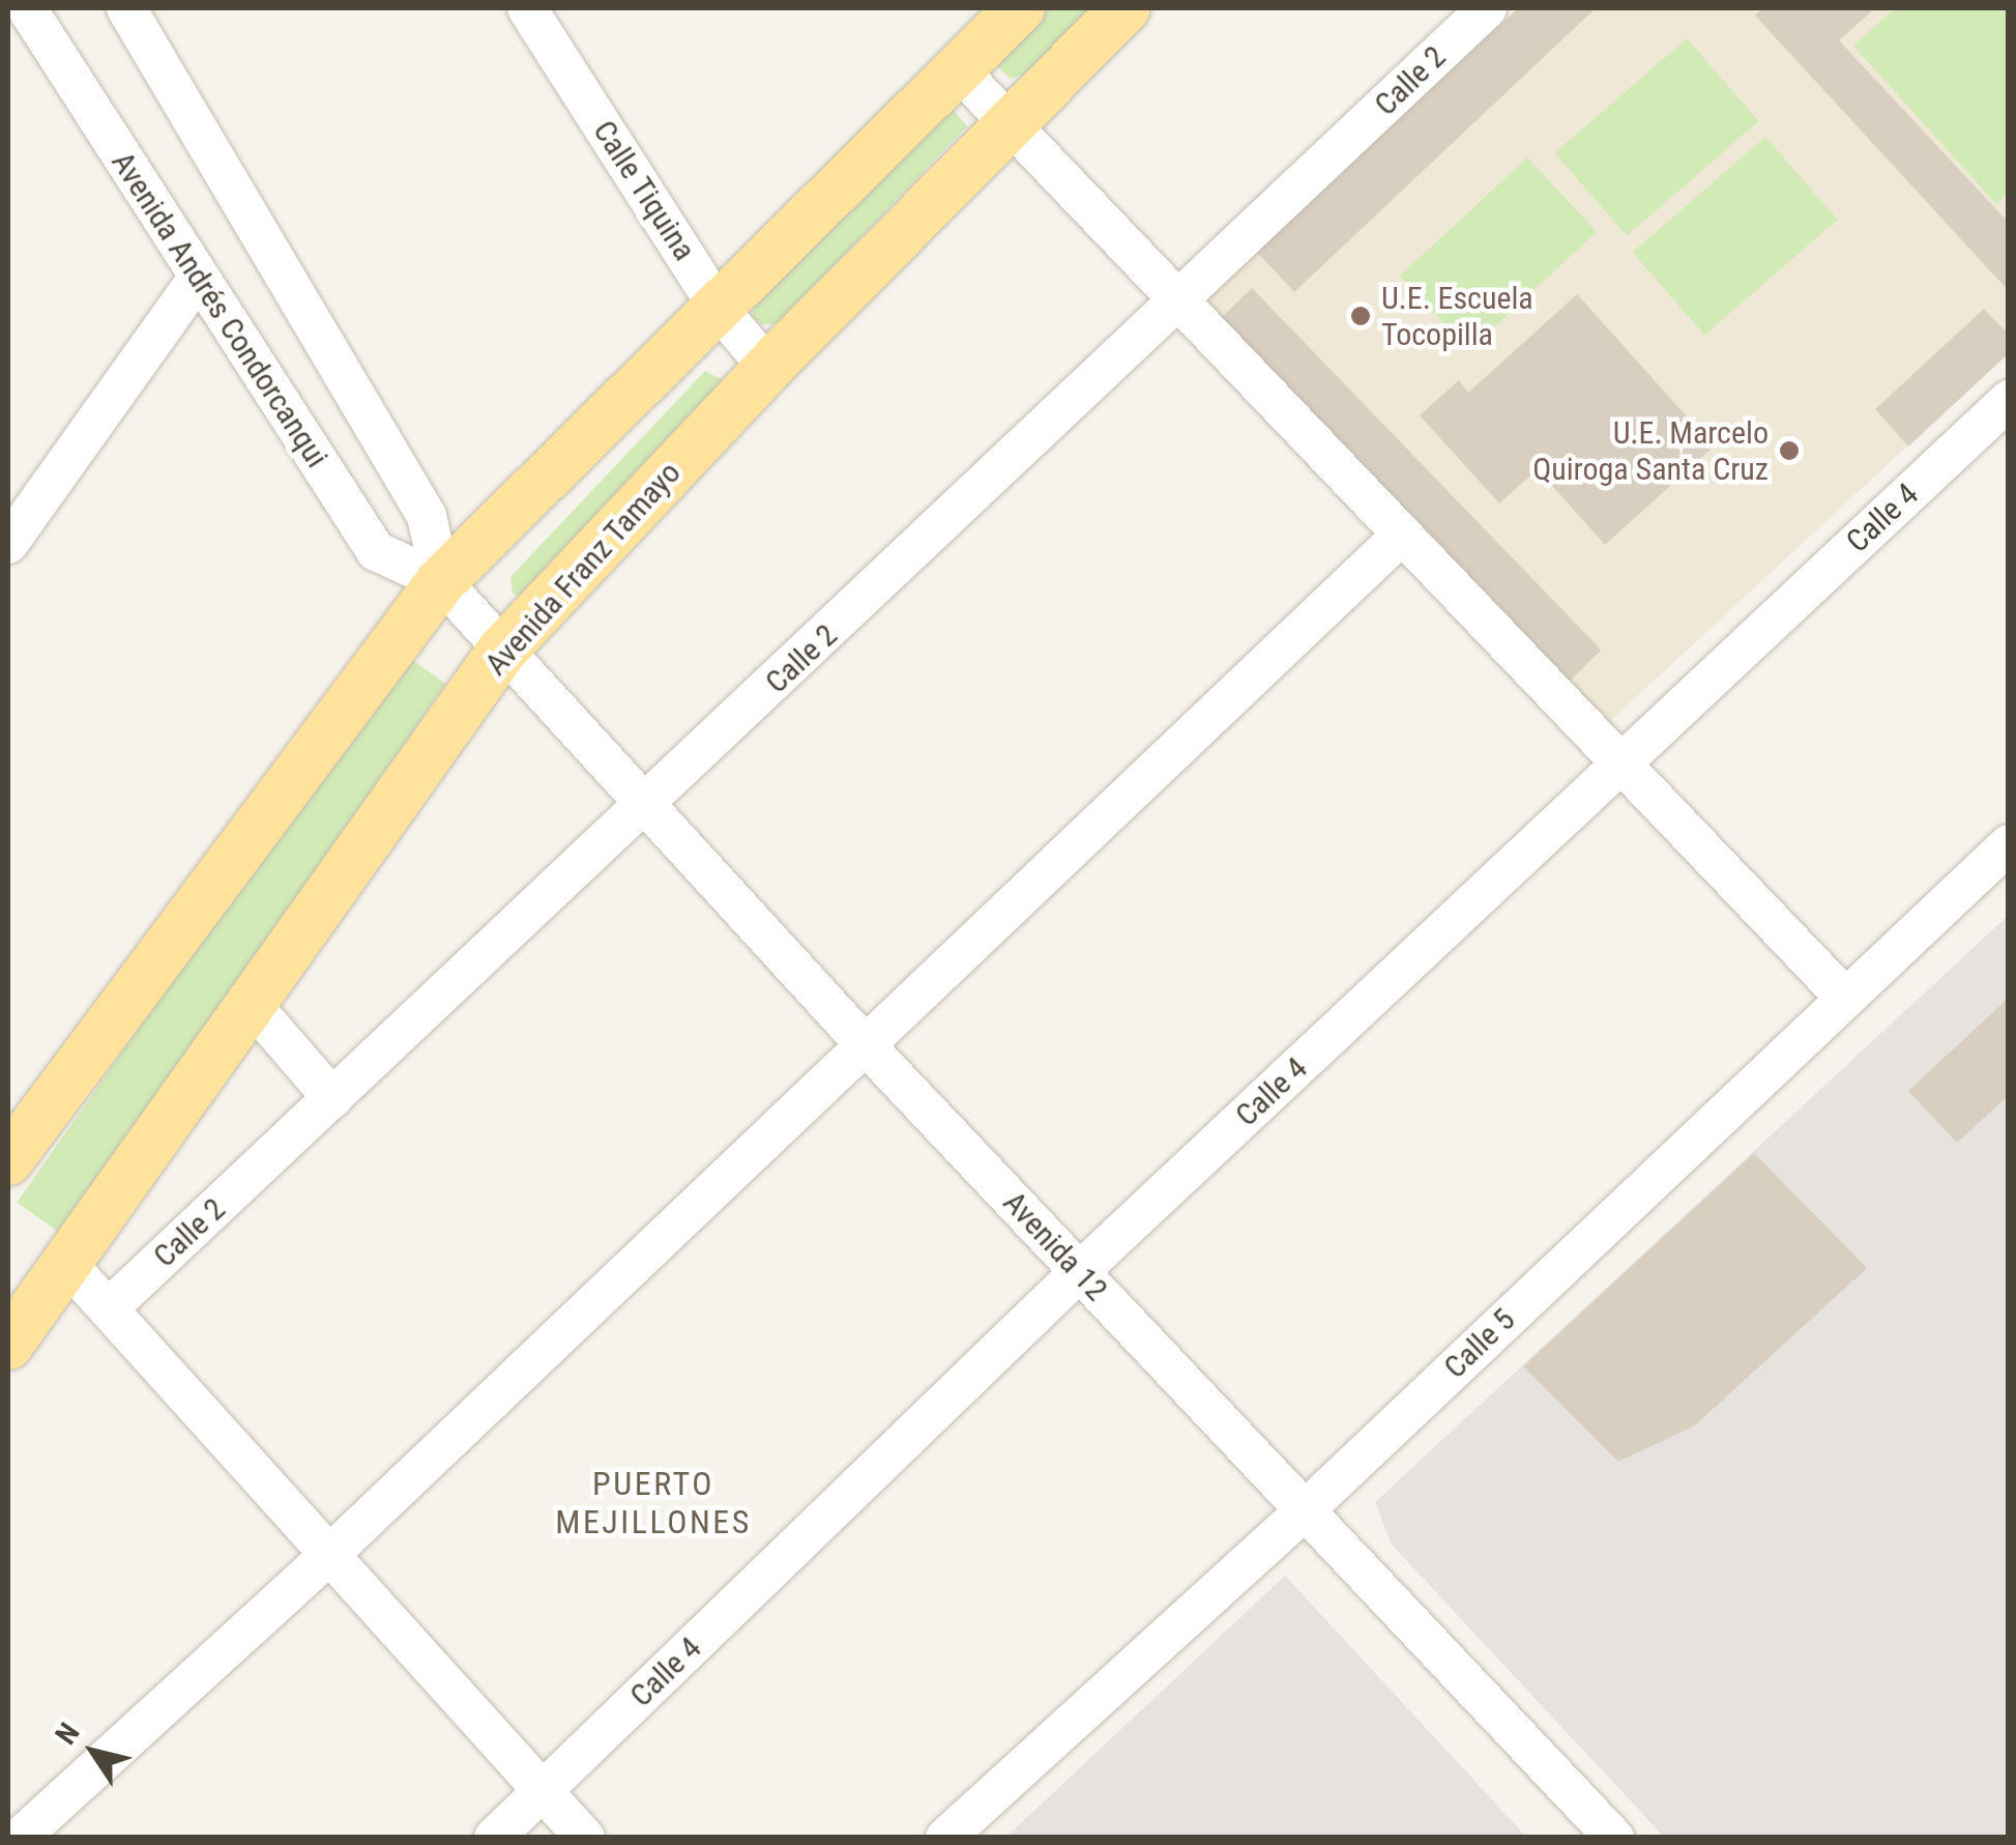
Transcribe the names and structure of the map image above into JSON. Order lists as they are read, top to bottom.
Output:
{
  "streets": {
    "main road": ["Avenida Franz Tamayo"],
    "street": [
      "Calle 2",
      "Calle Tiquina",
      "Avenida Andrés Condorcanqui",
      "Calle 4",
      "Avenida 12",
      "Calle 5"
    ]
  },
  "crossings": [
    ["Calle 2", "Avenida 12"],
    ["Calle Tiquina", "Avenida Franz Tamayo"],
    ["Avenida Andrés Condorcanqui", "Avenida Franz Tamayo"],
    ["Avenida Andrés Condorcanqui", "Avenida 12"],
    ["Calle 4", "Avenida 12"],
    ["Avenida Franz Tamayo", "Avenida 12"],
    ["Avenida 12", "Calle 5"]
  ],
  "districts": ["PUERTO MEJILLONES"],
  "places": ["U.E. Escuela Tocopilla", "U.E. Marcelo Quiroga Santa Cruz"],
  "north": "top left"
}
